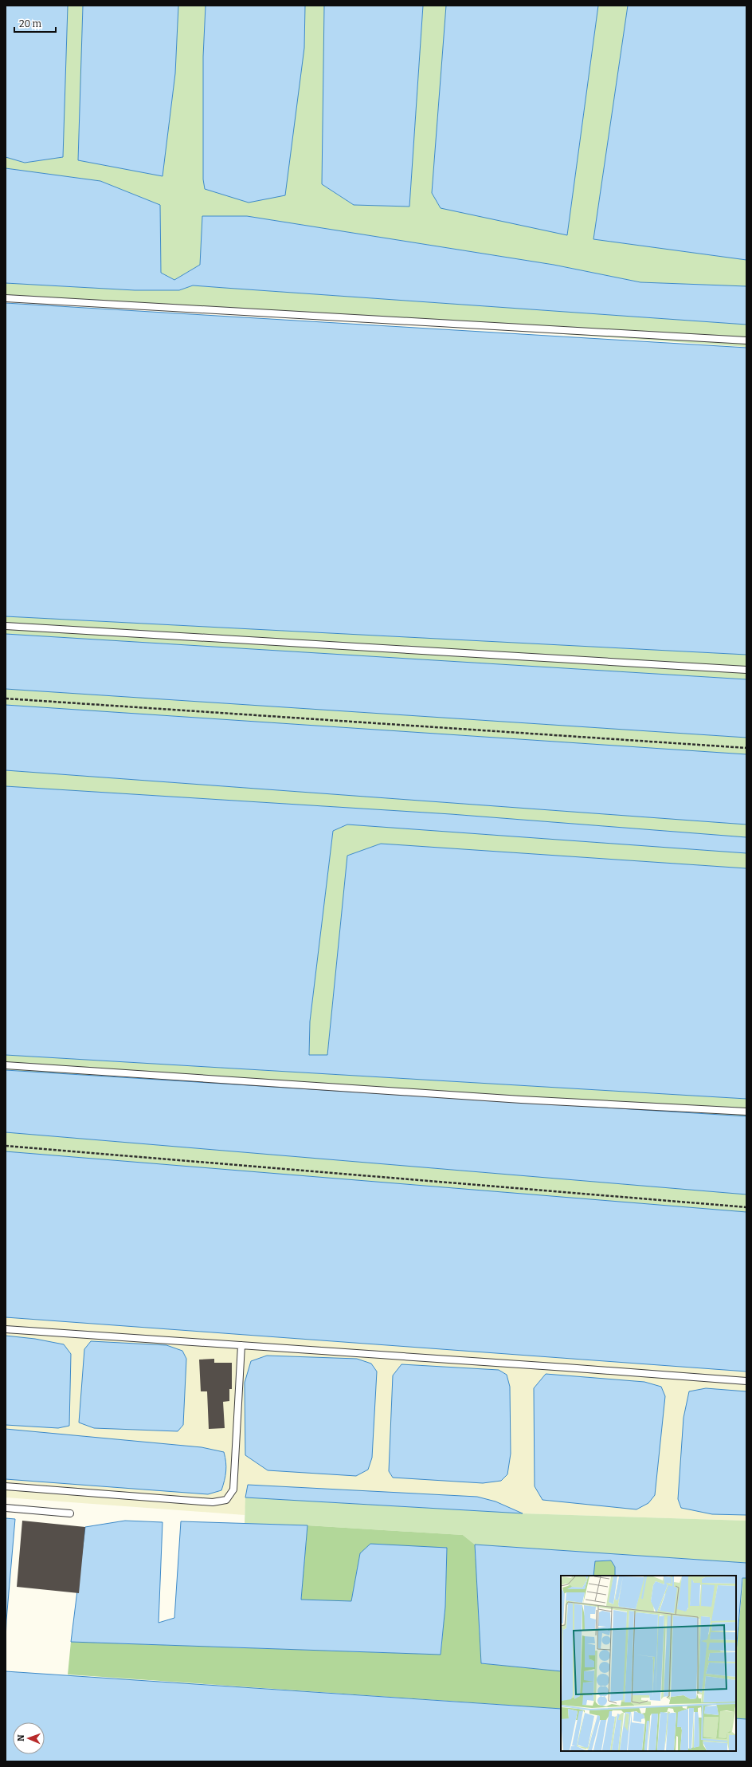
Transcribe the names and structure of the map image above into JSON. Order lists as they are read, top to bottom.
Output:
{
  "scale_bar": "20 m",
  "north": "left"
}
